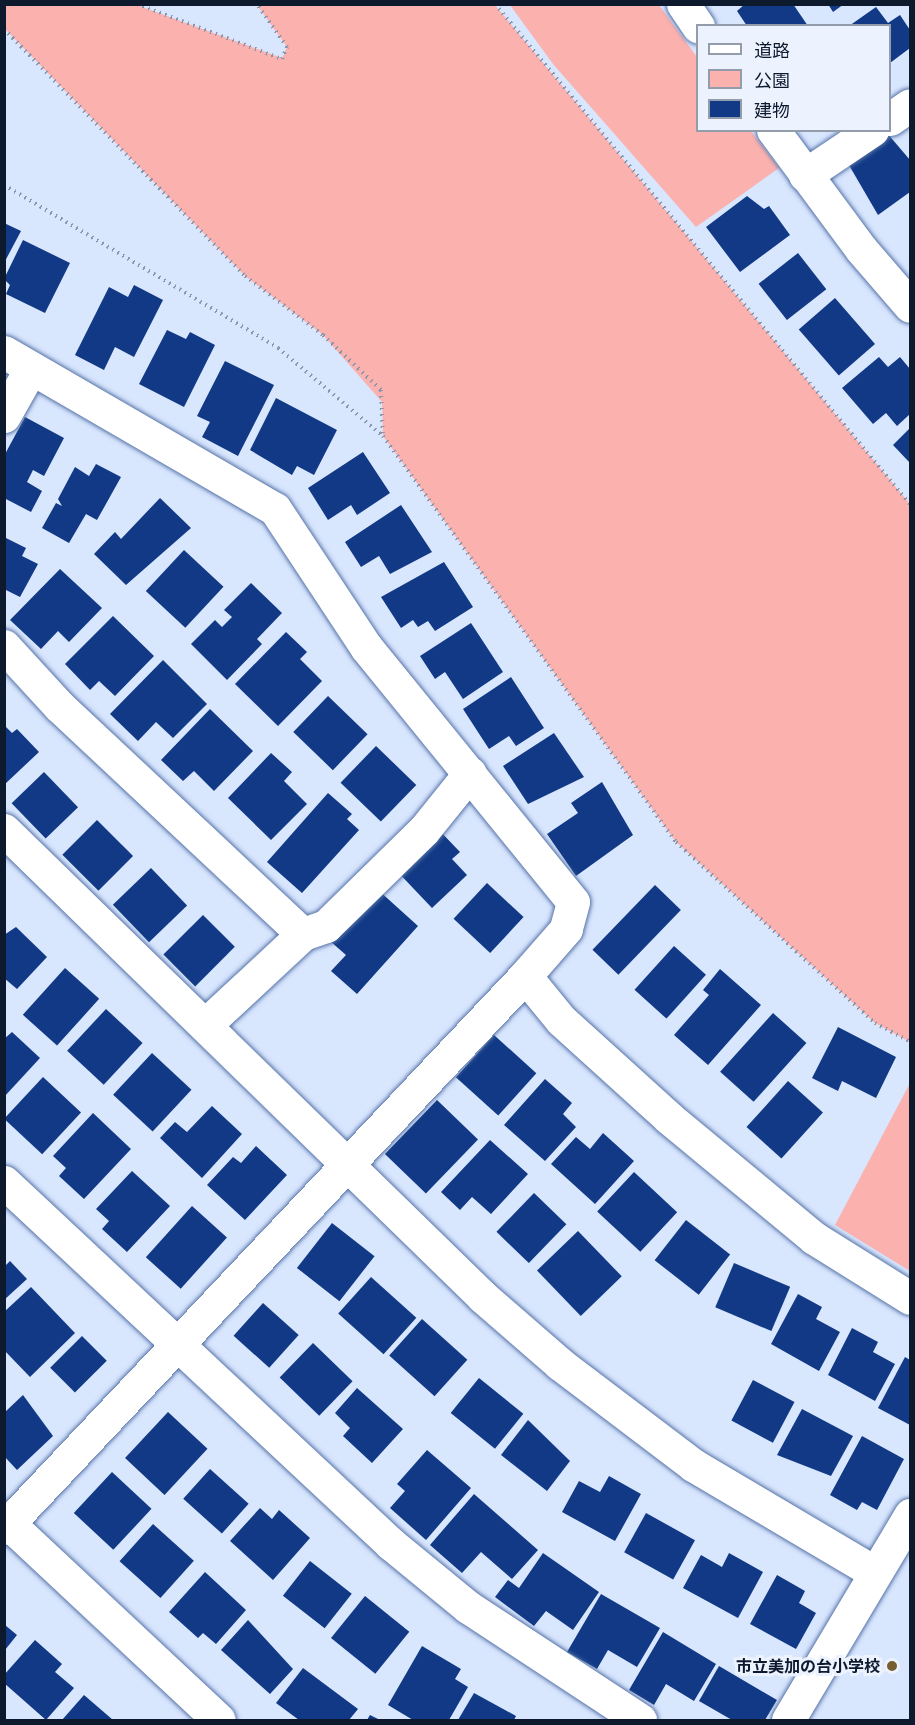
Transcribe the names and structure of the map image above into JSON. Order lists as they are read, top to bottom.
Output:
{
  "places": ["市立美加の台小学校"],
  "legend": ["道路", "公園", "建物"]
}
